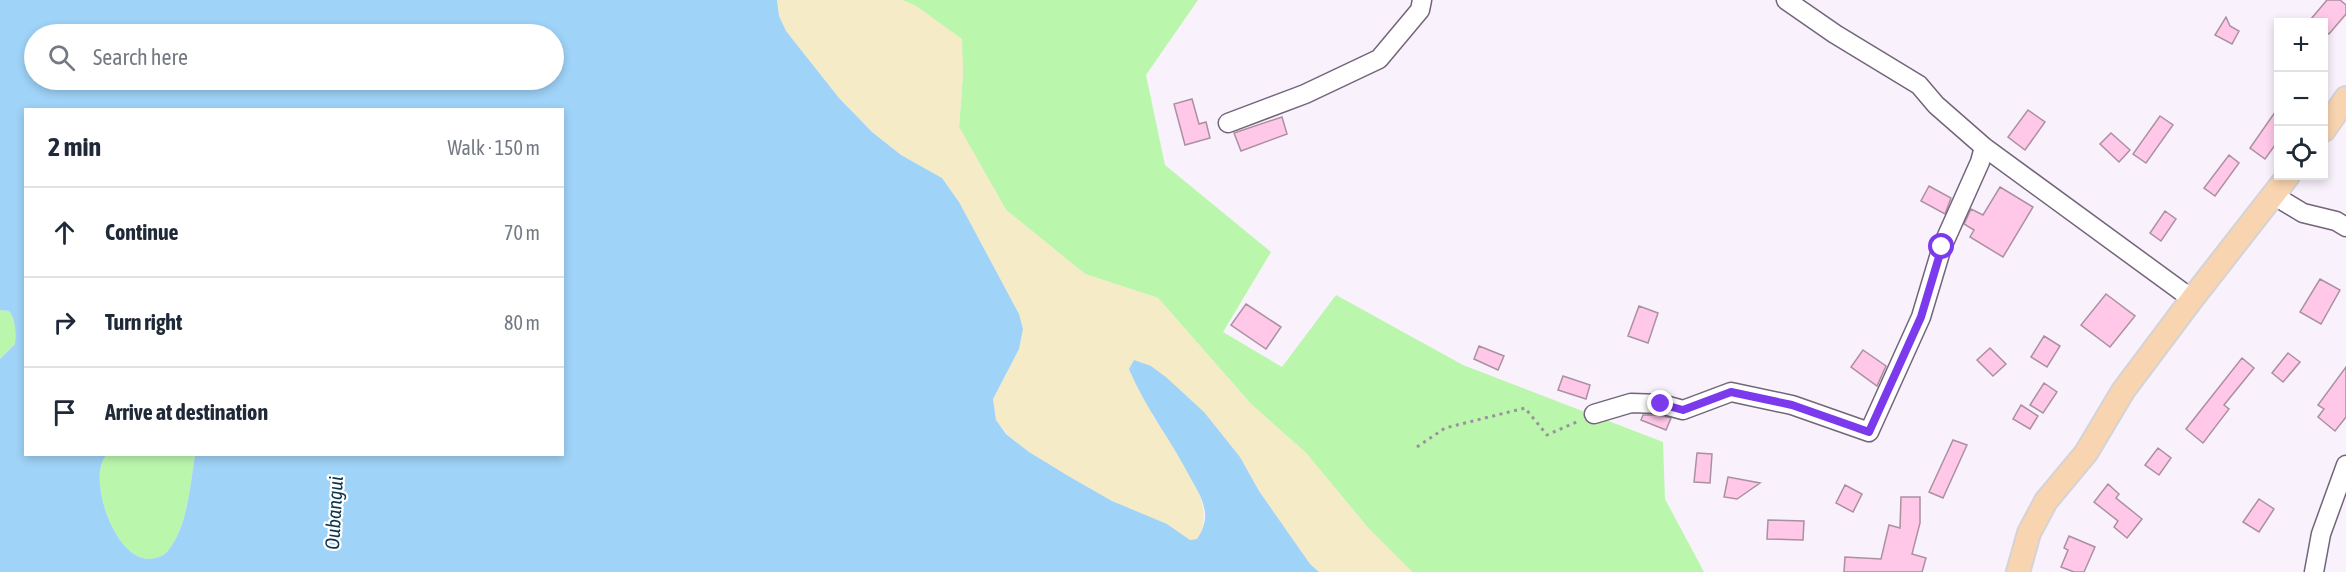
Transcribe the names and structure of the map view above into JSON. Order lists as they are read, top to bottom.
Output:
{
  "water": ["Oubangui"],
  "page": {
    "map_buttons": ["+", "−"],
    "search": "Search here",
    "heading": ["2 min", "Walk · 150 m"],
    "list": [
      ["Continue", "70 m"],
      ["Turn right", "80 m"],
      "Arrive at destination"
    ]
  }
}
